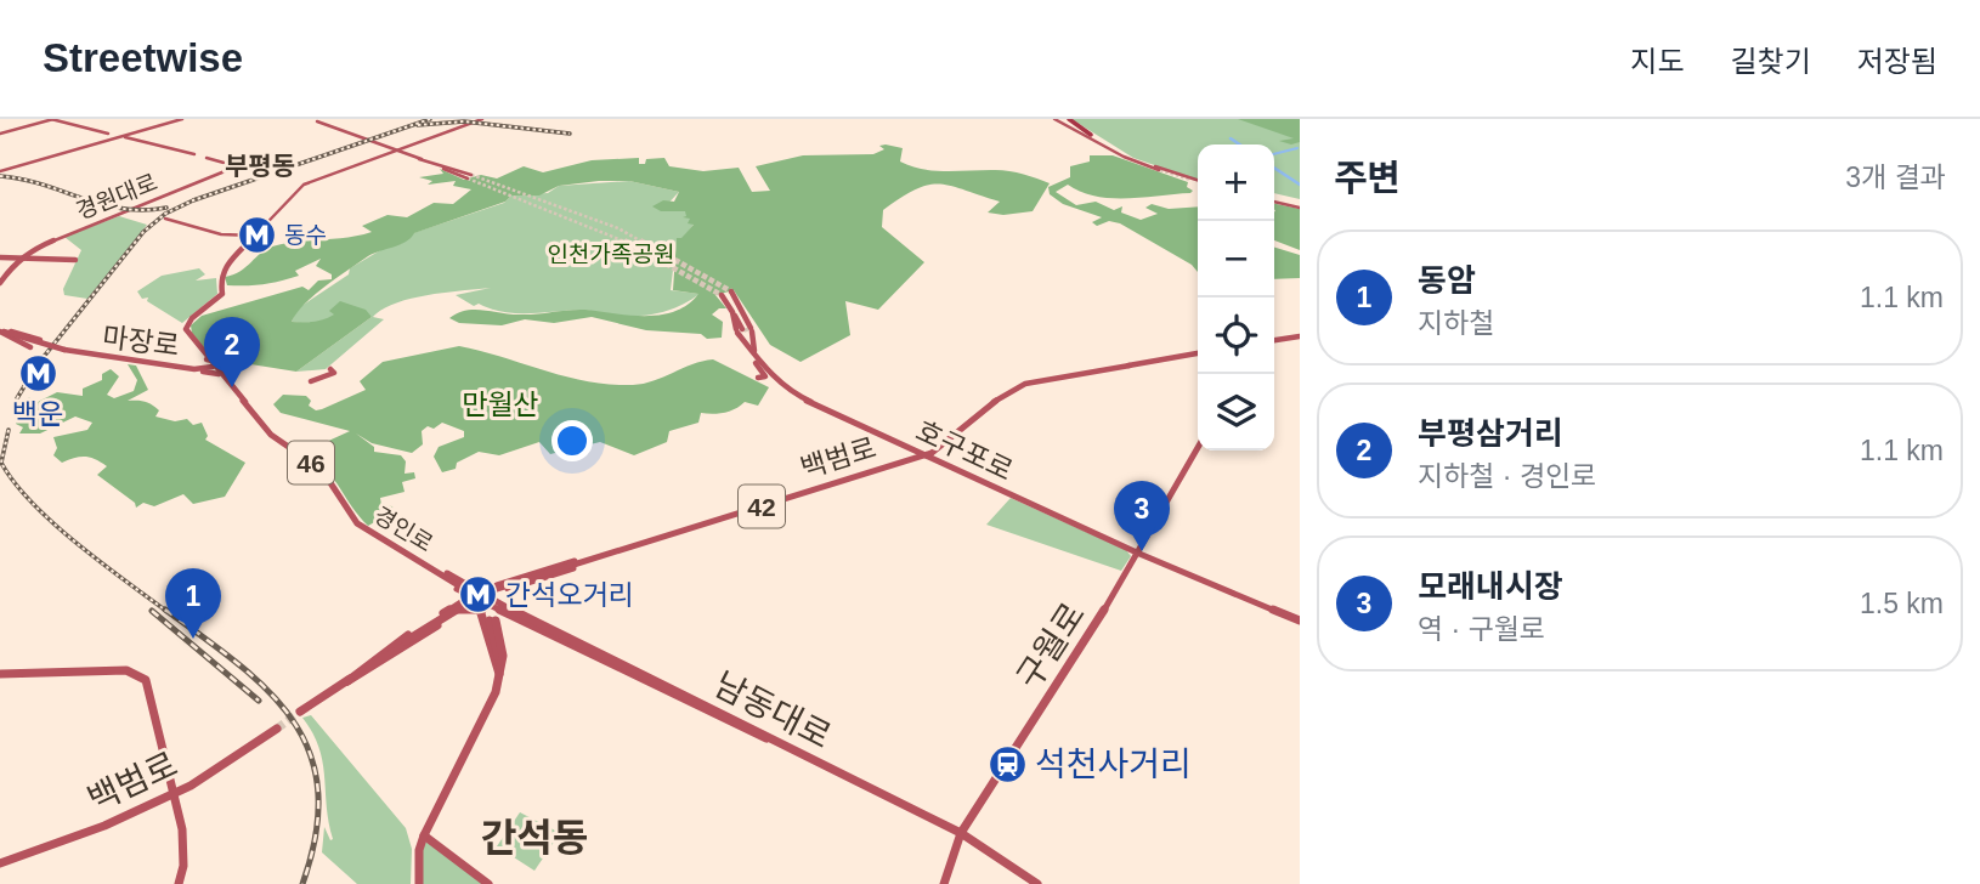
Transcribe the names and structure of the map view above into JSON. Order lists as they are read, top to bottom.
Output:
{
  "streets": {
    "main road": [
      "경원대로",
      "마장로",
      "호구포로",
      "백범로",
      "46",
      "42",
      "경인로",
      "구월로",
      "남동대로"
    ]
  },
  "crossings": [
    ["마장로", "경인로"],
    ["호구포로", "백범로"],
    ["호구포로", "구월로"],
    ["백범로", "경인로"],
    ["백범로", "남동대로"],
    ["경인로", "남동대로"],
    ["구월로", "남동대로"]
  ],
  "districts": ["부평동", "간석동"],
  "parks": ["인천가족공원", "만월산"],
  "places": {
    "metro station": ["동수", "백운", "간석오거리"],
    "station": ["석천사거리"]
  },
  "page": {
    "header": "Streetwise",
    "nav": ["지도", "길찾기", "저장됨"],
    "heading": ["주변", "3개 결과"],
    "map_buttons": ["+", "−"],
    "list": [
      {
        "mark": "1",
        "name": "동암",
        "note": "지하철",
        "value": "1.1 km"
      },
      {
        "mark": "2",
        "name": "부평삼거리",
        "note": "지하철 · 경인로",
        "value": "1.1 km"
      },
      {
        "mark": "3",
        "name": "모래내시장",
        "note": "역 · 구월로",
        "value": "1.5 km"
      }
    ],
    "pins": ["2", "3", "1"]
  }
}
